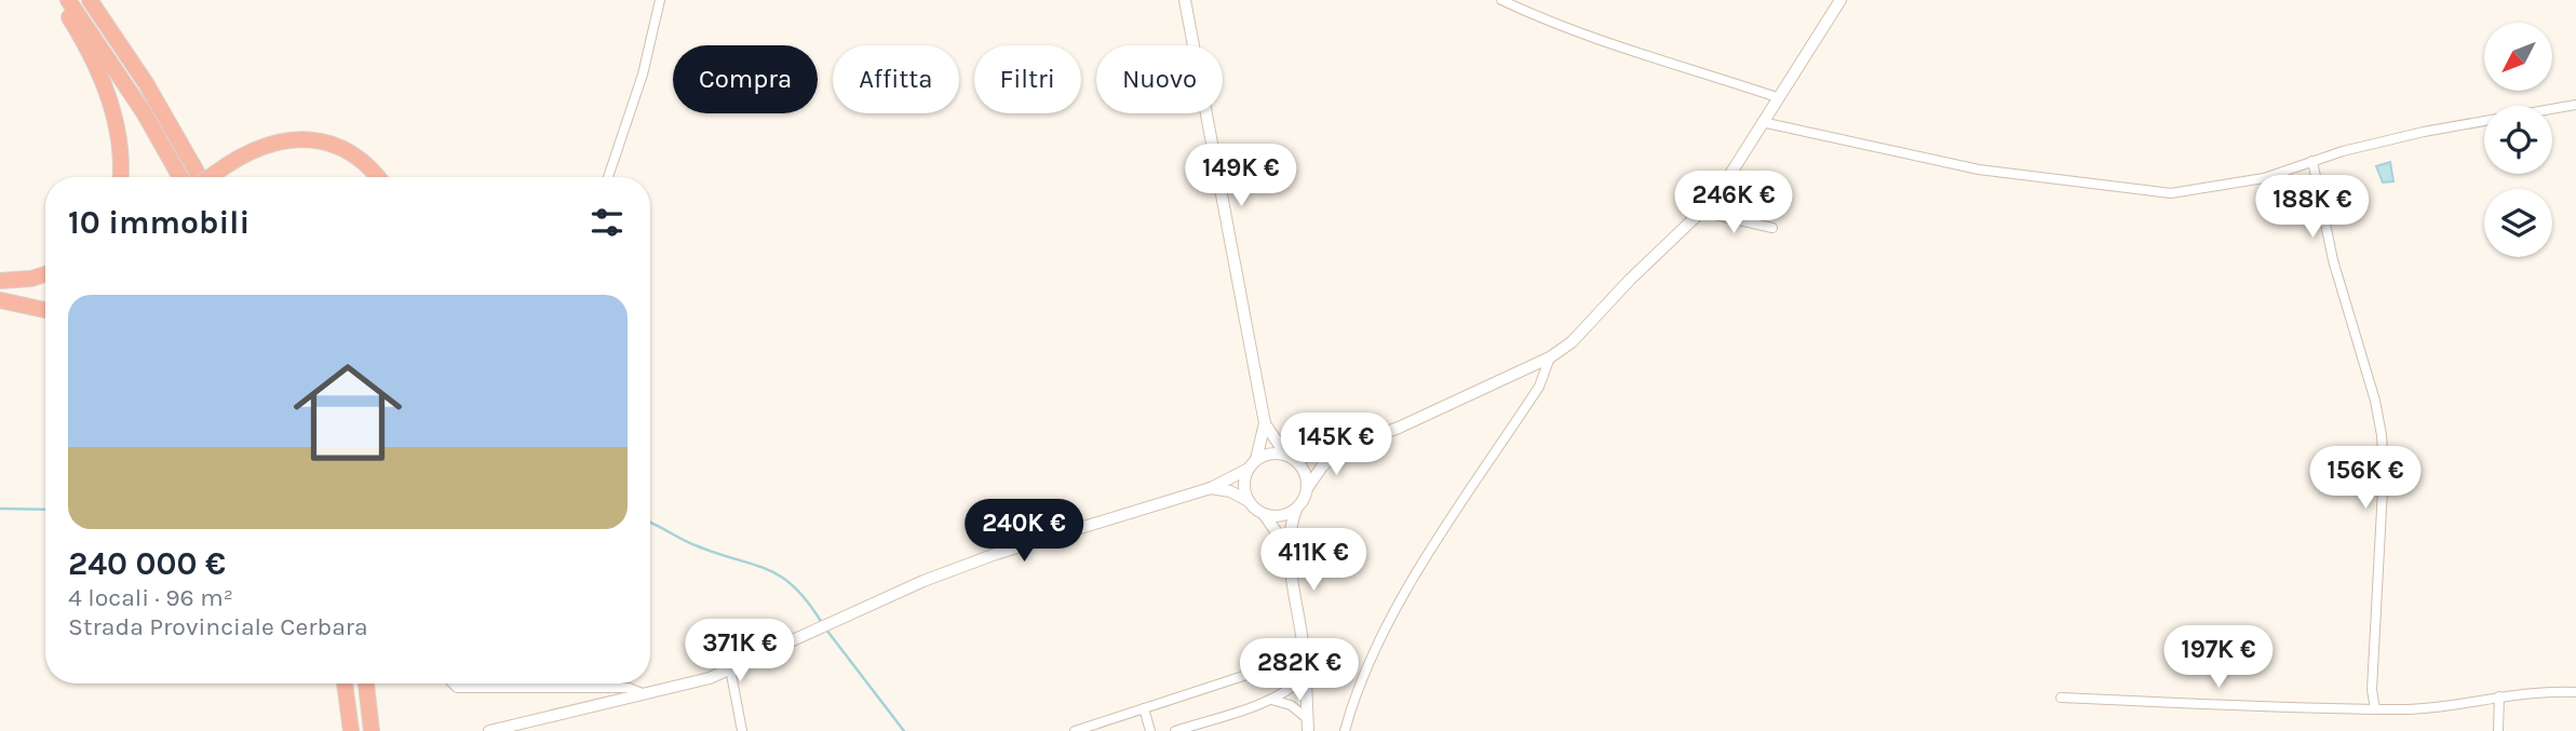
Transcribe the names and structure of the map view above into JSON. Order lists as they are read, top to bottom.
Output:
{
  "north": "bottom left",
  "page": {
    "chip": [
      "Compra",
      "Affitta",
      "Filtri",
      "Nuovo"
    ],
    "price": [
      "149K €",
      "246K €",
      "188K €",
      "145K €",
      "156K €",
      "240K €",
      "411K €",
      "371K €",
      "197K €",
      "282K €"
    ],
    "heading": "10 immobili",
    "list": [
      {
        "name": "240 000 €",
        "note": "4 locali · 96 m² · Strada Provinciale Cerbara"
      }
    ]
  }
}
